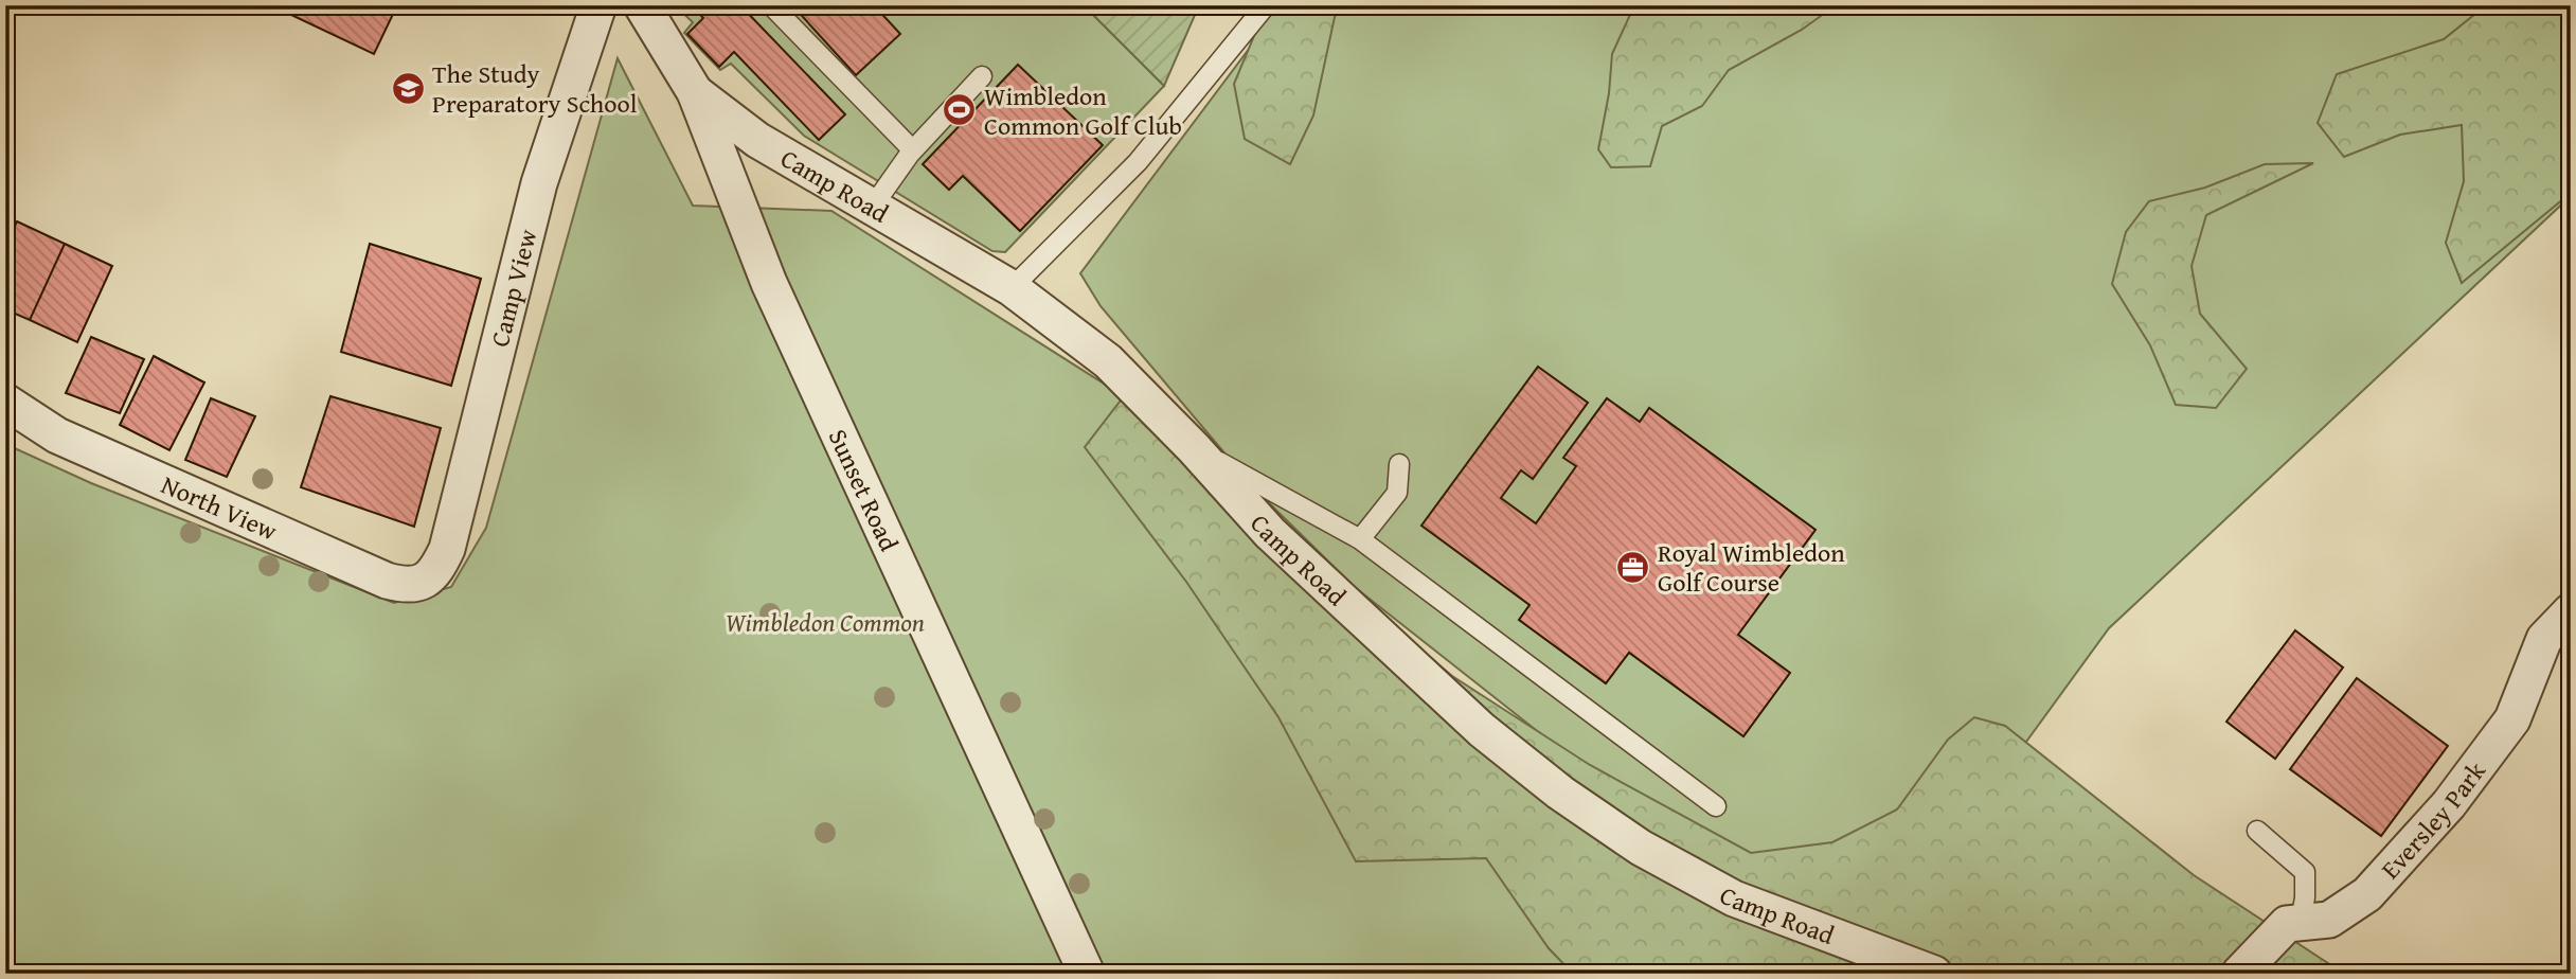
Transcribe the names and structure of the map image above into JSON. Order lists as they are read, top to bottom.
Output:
{
  "streets": {
    "street": [
      "Camp Road",
      "Camp View",
      "Sunset Road",
      "North View",
      "Eversley Park"
    ]
  },
  "crossings": [
    ["Camp Road", "Sunset Road"],
    ["Camp View", "North View"]
  ],
  "parks": ["Wimbledon Common"],
  "places": {
    "school or university": ["The Study Preparatory School"],
    "sports": ["Wimbledon Common Golf Club"],
    "office": ["Royal Wimbledon Golf Course"]
  }
}
